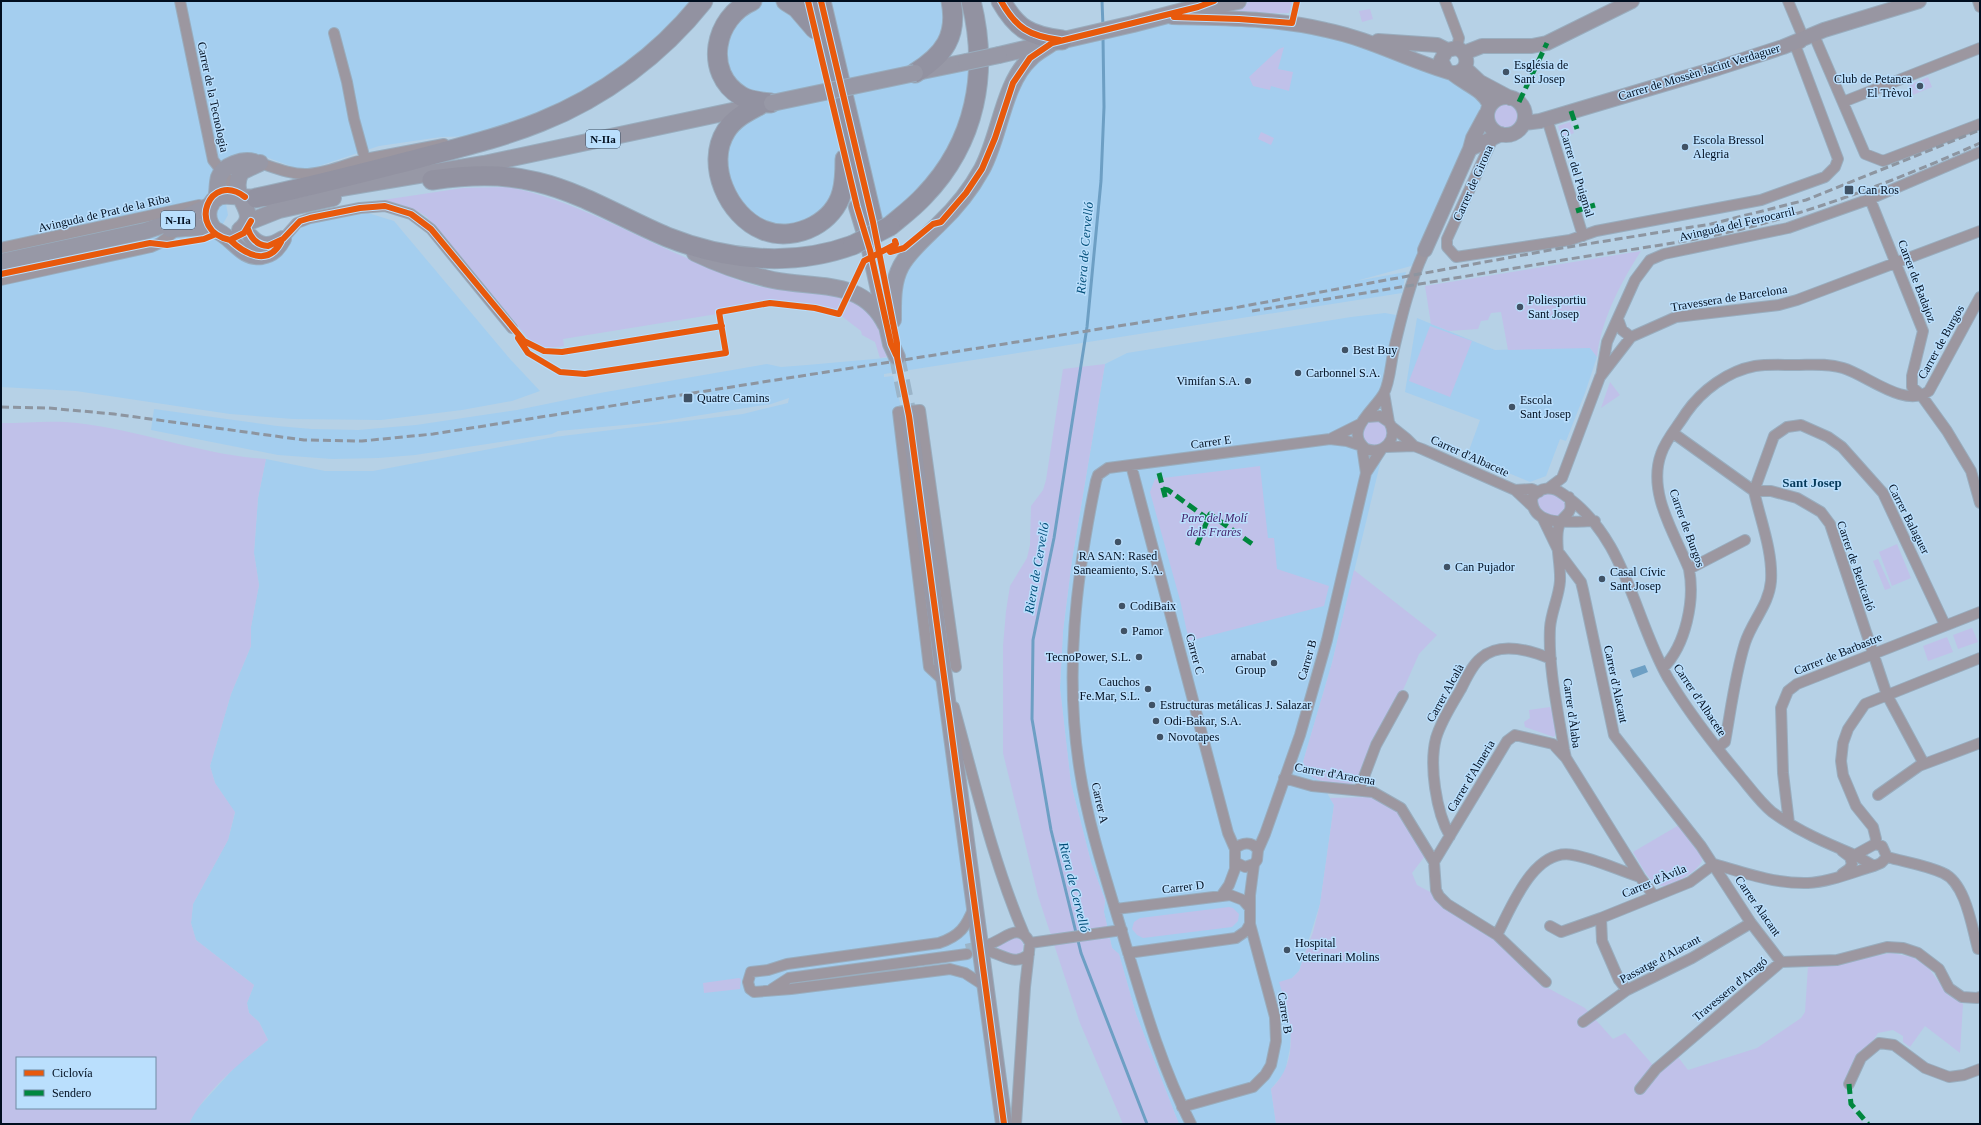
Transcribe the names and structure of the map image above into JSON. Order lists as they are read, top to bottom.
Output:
{
  "streets": {
    "main road": ["N-IIa"],
    "street": [
      "Carrer de Mossèn Jacint Verdaguer",
      "Carrer de la Tecnologia",
      "Carrer del Puigmal",
      "Carrer de Girona",
      "Avinguda de Prat de la Riba",
      "Avinguda del Ferrocarril",
      "Carrer de Badajoz",
      "Travessera de Barcelona",
      "Carrer de Burgos",
      "Carrer E",
      "Carrer d'Albacete",
      "Carrer Balaguer",
      "Carrer de Benicarló",
      "Carrer C",
      "Carrer de Barbastre",
      "Carrer B",
      "Carrer d'Alacant",
      "Carrer Alcalà",
      "Carrer d'Àlaba",
      "Carrer d'Aracena",
      "Carrer d'Almeria",
      "Carrer A",
      "Carrer d'Àvila",
      "Carrer D",
      "Carrer Alacant",
      "Passatge d'Alacant",
      "Travessera d'Aragó"
    ]
  },
  "crossings": [
    ["Carrer de Mossèn Jacint Verdaguer", "Carrer del Puigmal"],
    ["Carrer de Mossèn Jacint Verdaguer", "Carrer de Girona"],
    ["Carrer de Mossèn Jacint Verdaguer", "Avinguda del Ferrocarril"],
    ["Carrer de la Tecnologia", "N-IIa"],
    ["Carrer de la Tecnologia", "Avinguda de Prat de la Riba"],
    ["N-IIa", "Avinguda de Prat de la Riba"],
    ["Carrer del Puigmal", "Avinguda del Ferrocarril"],
    ["Carrer de Girona", "Avinguda del Ferrocarril"],
    ["Avinguda del Ferrocarril", "Carrer de Badajoz"],
    ["Avinguda del Ferrocarril", "Travessera de Barcelona"],
    ["Carrer de Badajoz", "Travessera de Barcelona"],
    ["Carrer de Badajoz", "Carrer de Burgos"],
    ["Carrer de Burgos", "Carrer d'Albacete"],
    ["Carrer E", "Carrer d'Albacete"],
    ["Carrer E", "Carrer C"],
    ["Carrer E", "Carrer B"],
    ["Carrer E", "Carrer A"],
    ["Carrer d'Albacete", "Carrer de Barbastre"],
    ["Carrer d'Albacete", "Carrer B"],
    ["Carrer Balaguer", "Carrer de Benicarló"],
    ["Carrer Balaguer", "Carrer de Barbastre"],
    ["Carrer de Benicarló", "Carrer de Barbastre"],
    ["Carrer C", "Carrer B"],
    ["Carrer B", "Carrer d'Aracena"],
    ["Carrer B", "Carrer A"],
    ["Carrer B", "Carrer D"],
    ["Carrer d'Alacant", "Carrer d'Àlaba"],
    ["Carrer d'Alacant", "Carrer d'Àvila"],
    ["Carrer d'Alacant", "Carrer Alacant"],
    ["Carrer Alcalà", "Carrer d'Àlaba"],
    ["Carrer Alcalà", "Carrer d'Almeria"],
    ["Carrer d'Àlaba", "Carrer d'Almeria"],
    ["Carrer d'Àlaba", "Carrer d'Àvila"],
    ["Carrer d'Aracena", "Carrer d'Almeria"],
    ["Carrer A", "Carrer D"],
    ["Carrer d'Àvila", "Carrer Alacant"],
    ["Carrer Alacant", "Passatge d'Alacant"],
    ["Carrer Alacant", "Travessera d'Aragó"]
  ],
  "districts": ["Sant Josep"],
  "water": ["Riera de Cervelló"],
  "parks": ["Parc del Molí dels Frares"],
  "places": {
    "other": [
      "Església de Sant Josep",
      "Club de Petanca El Trèvol",
      "Escola Bressol Alegria",
      "Poliesportiu Sant Josep",
      "Best Buy",
      "Carbonnel S.A.",
      "Vimifan S.A.",
      "Escola Sant Josep",
      "RA SAN: Rased Saneamiento, S.A.",
      "Can Pujador",
      "Casal Cívic Sant Josep",
      "CodiBaix",
      "Pamor",
      "TecnoPower, S.L.",
      "arnabat Group",
      "Cauchos Fe.Mar, S.L.",
      "Estructuras metálicas J. Salazar",
      "Odi-Bakar, S.A.",
      "Novotapes",
      "Hospital Veterinari Molins"
    ],
    "transit": ["Can Ros", "Quatre Camins"]
  },
  "legend": ["Ciclovía", "Sendero"]
}
